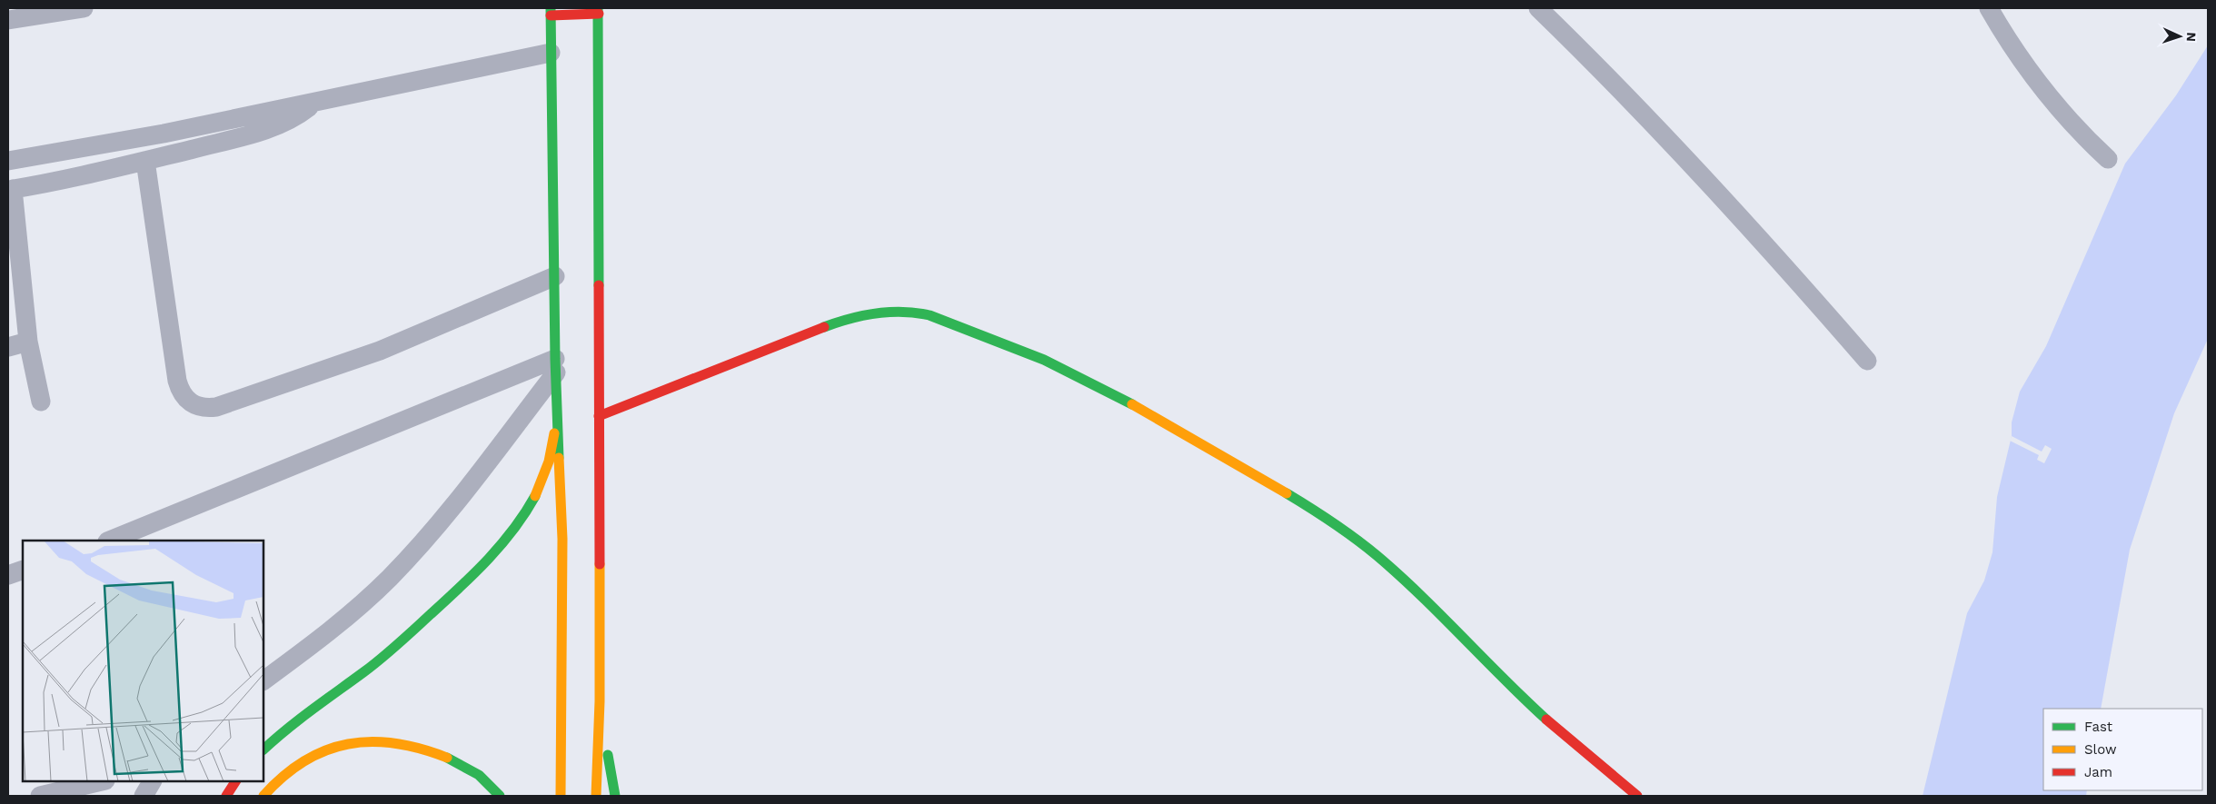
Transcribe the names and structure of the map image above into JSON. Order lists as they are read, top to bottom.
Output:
{
  "legend": ["Fast", "Slow", "Jam"],
  "north": "right"
}
